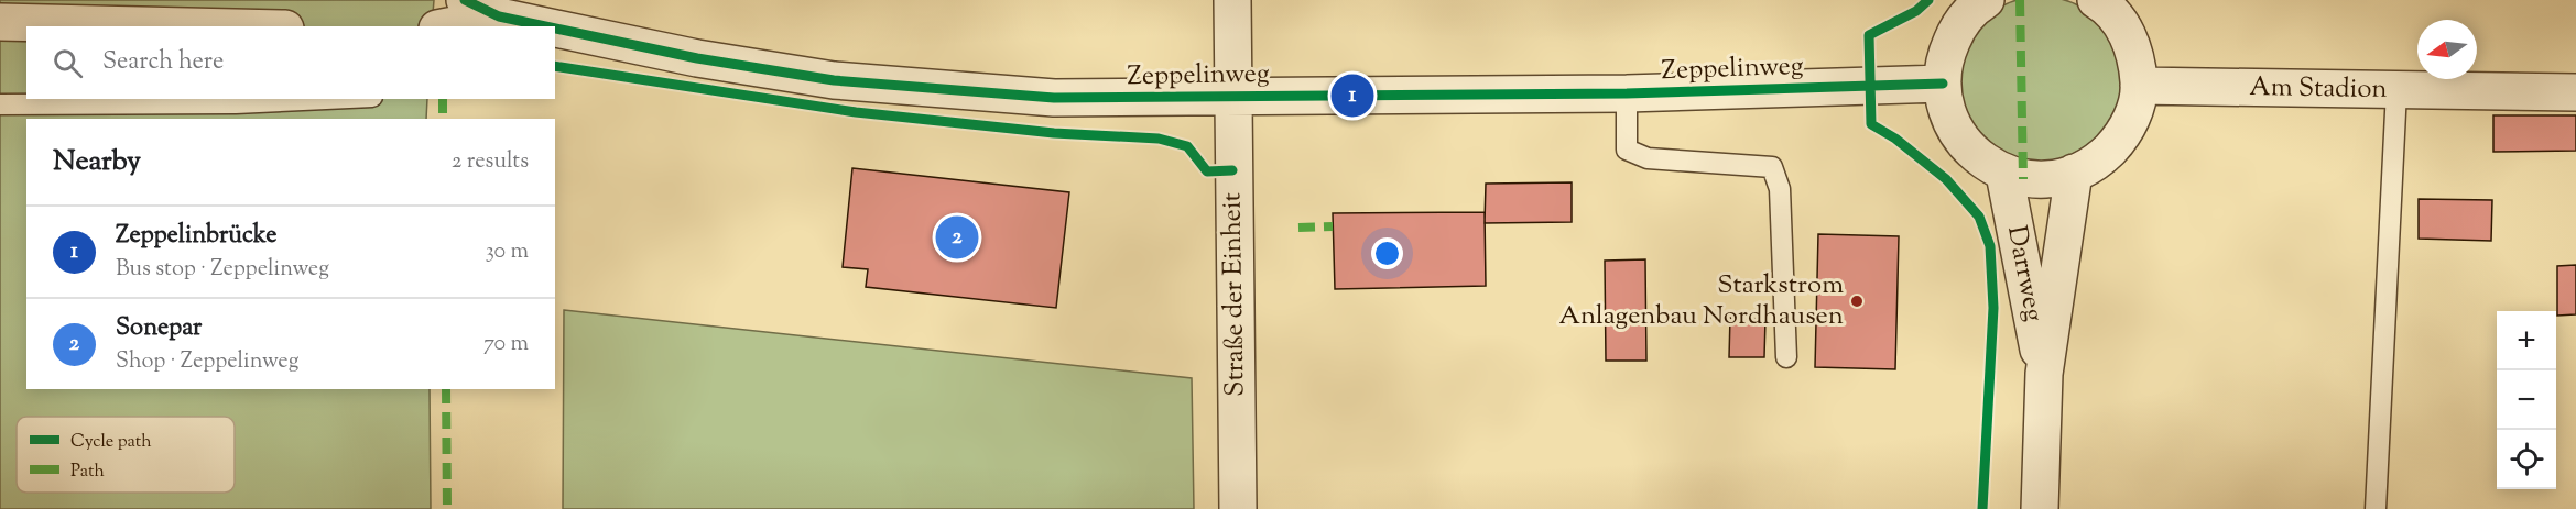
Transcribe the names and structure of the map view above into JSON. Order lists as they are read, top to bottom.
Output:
{
  "streets": {
    "street": [
      "Zeppelinweg",
      "Am Stadion",
      "Darrweg",
      "Straße der Einheit"
    ]
  },
  "crossings": [
    ["Zeppelinweg", "Straße der Einheit"]
  ],
  "places": ["Starkstrom Anlagenbau Nordhausen"],
  "legend": ["Cycle path", "Path"],
  "north": "left",
  "page": {
    "search": "Search here",
    "pins": ["1", "2"],
    "heading": ["Nearby", "2 results"],
    "list": [
      {
        "mark": "1",
        "name": "Zeppelinbrücke",
        "note": "Bus stop · Zeppelinweg",
        "value": "30 m"
      },
      {
        "mark": "2",
        "name": "Sonepar",
        "note": "Shop · Zeppelinweg",
        "value": "70 m"
      }
    ],
    "map_buttons": ["+", "−"]
  }
}
